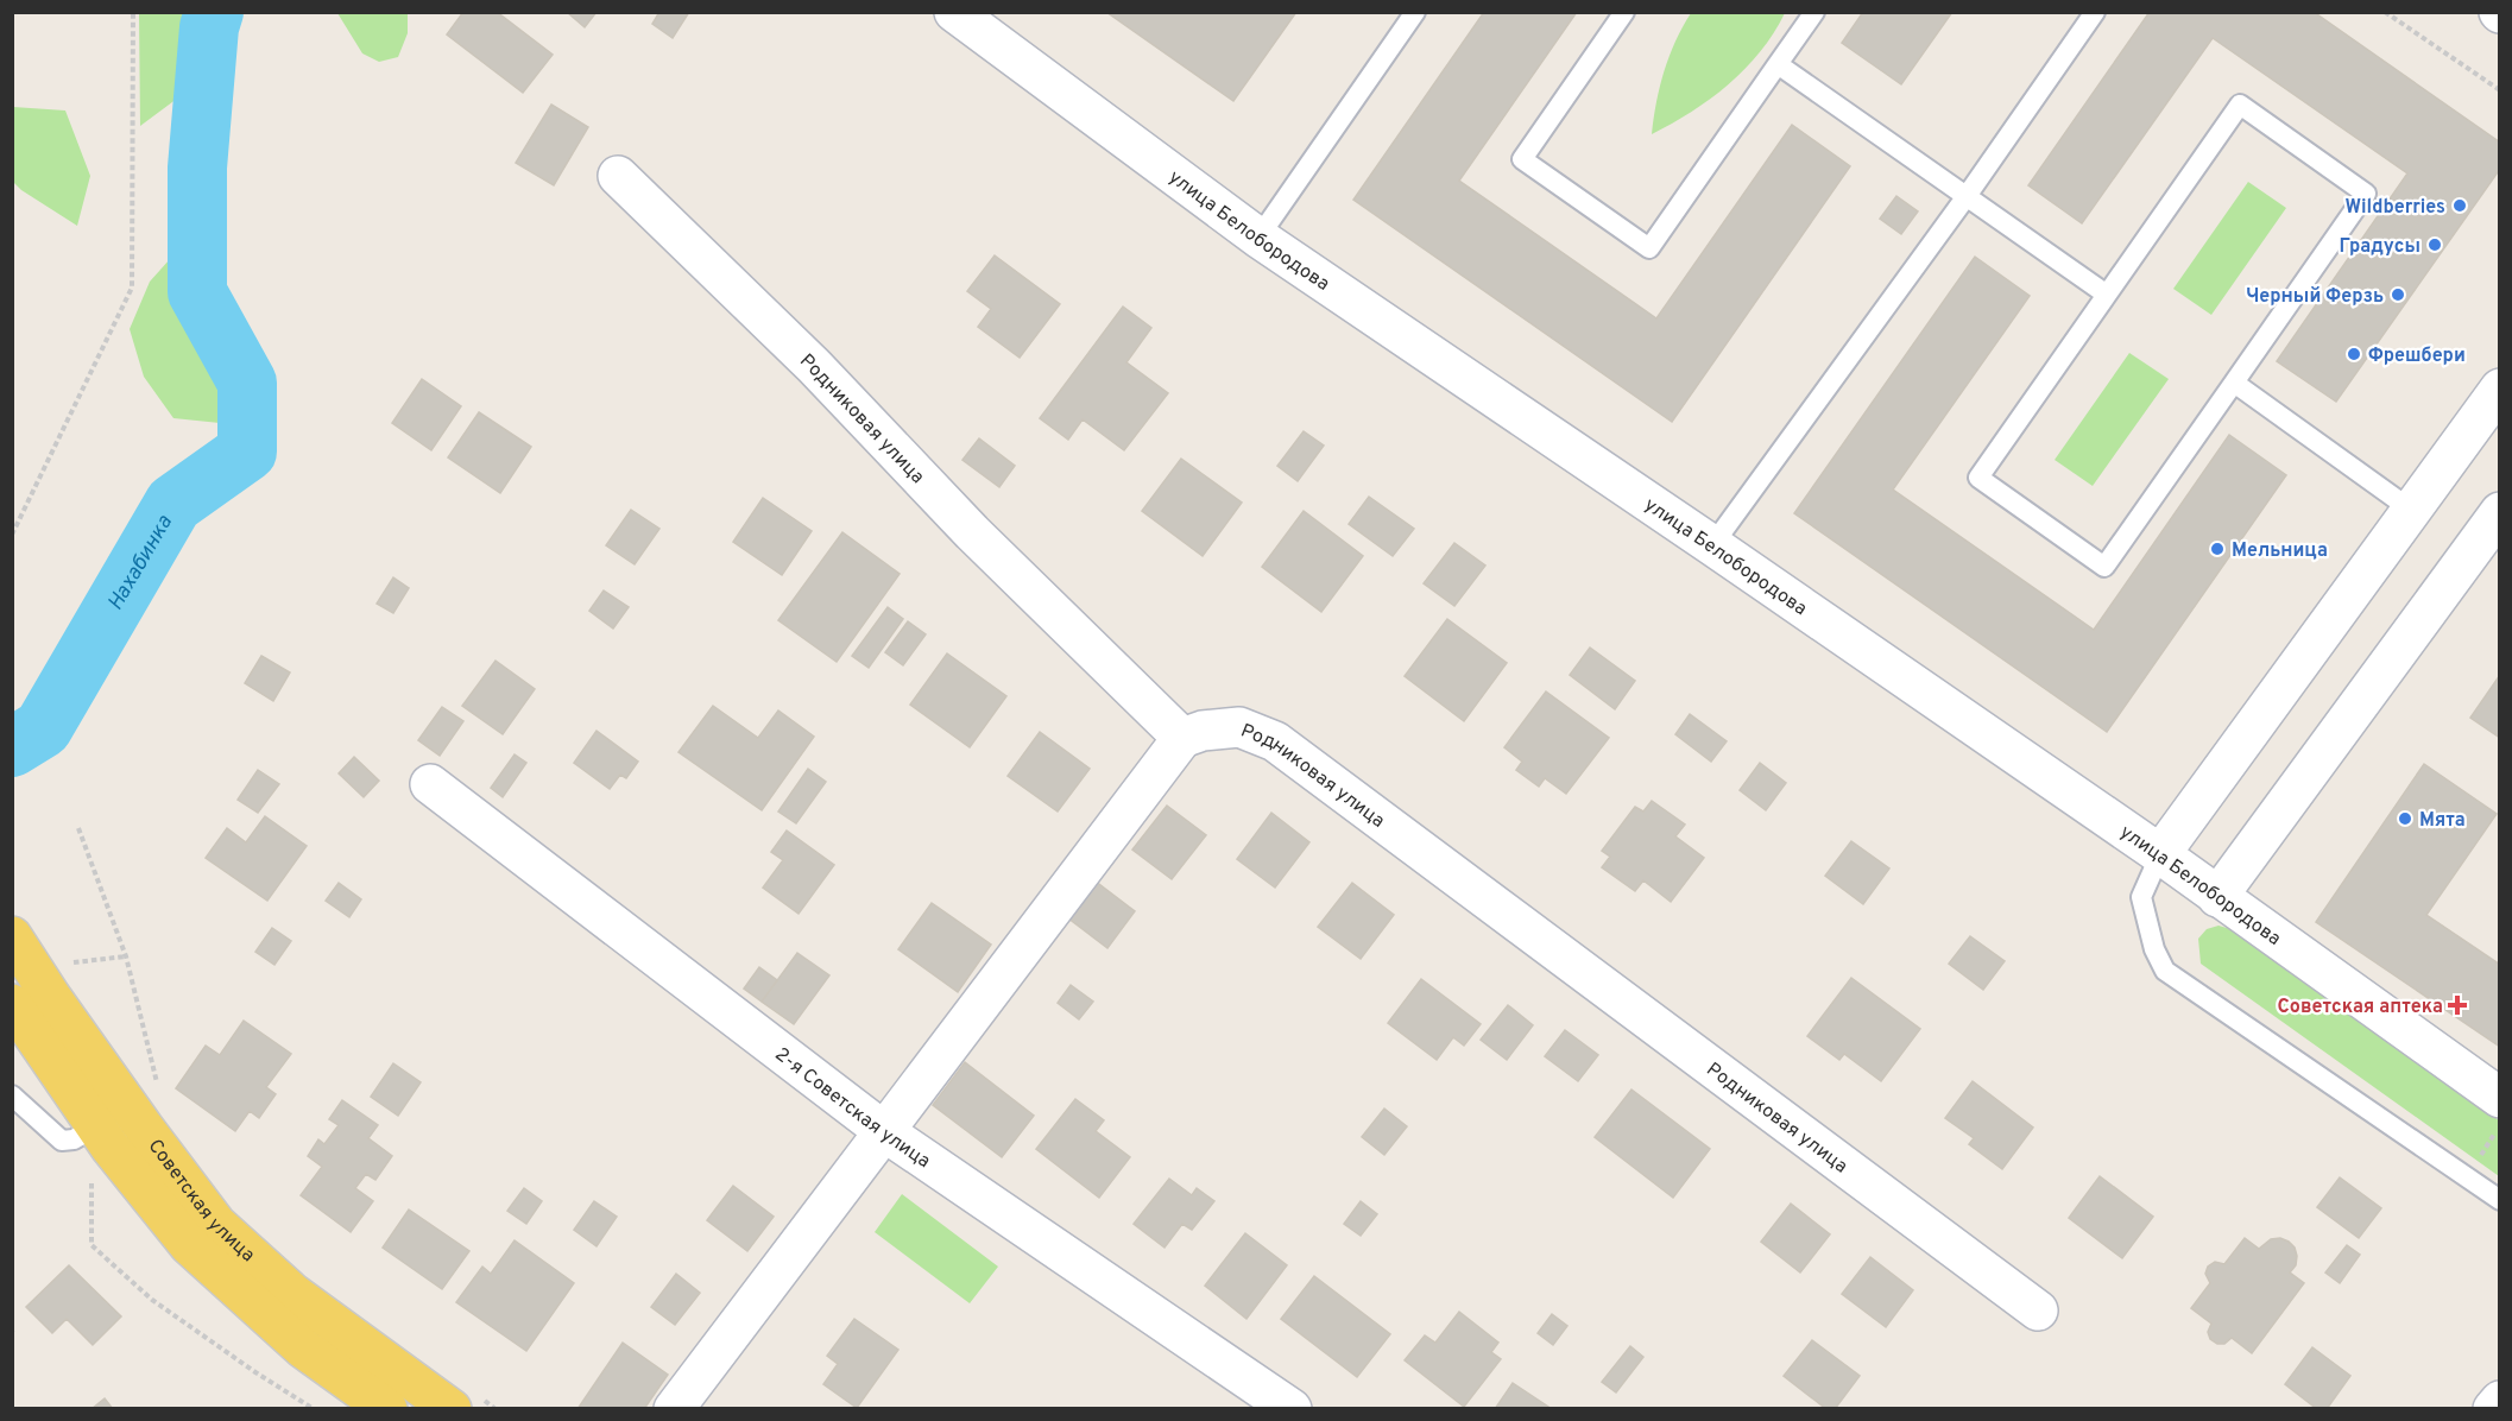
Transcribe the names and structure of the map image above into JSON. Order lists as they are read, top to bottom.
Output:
{
  "streets": {
    "main road": ["Советская улица"],
    "street": ["улица Белобородова", "Родниковая улица", "2-я Советская улица"]
  },
  "water": ["Нахабинка"],
  "places": {
    "other": [
      "Wildberries",
      "Градусы",
      "Черный Ферзь",
      "Фрешбери",
      "Мельница",
      "Мята"
    ],
    "health": ["Советская аптека"]
  }
}
